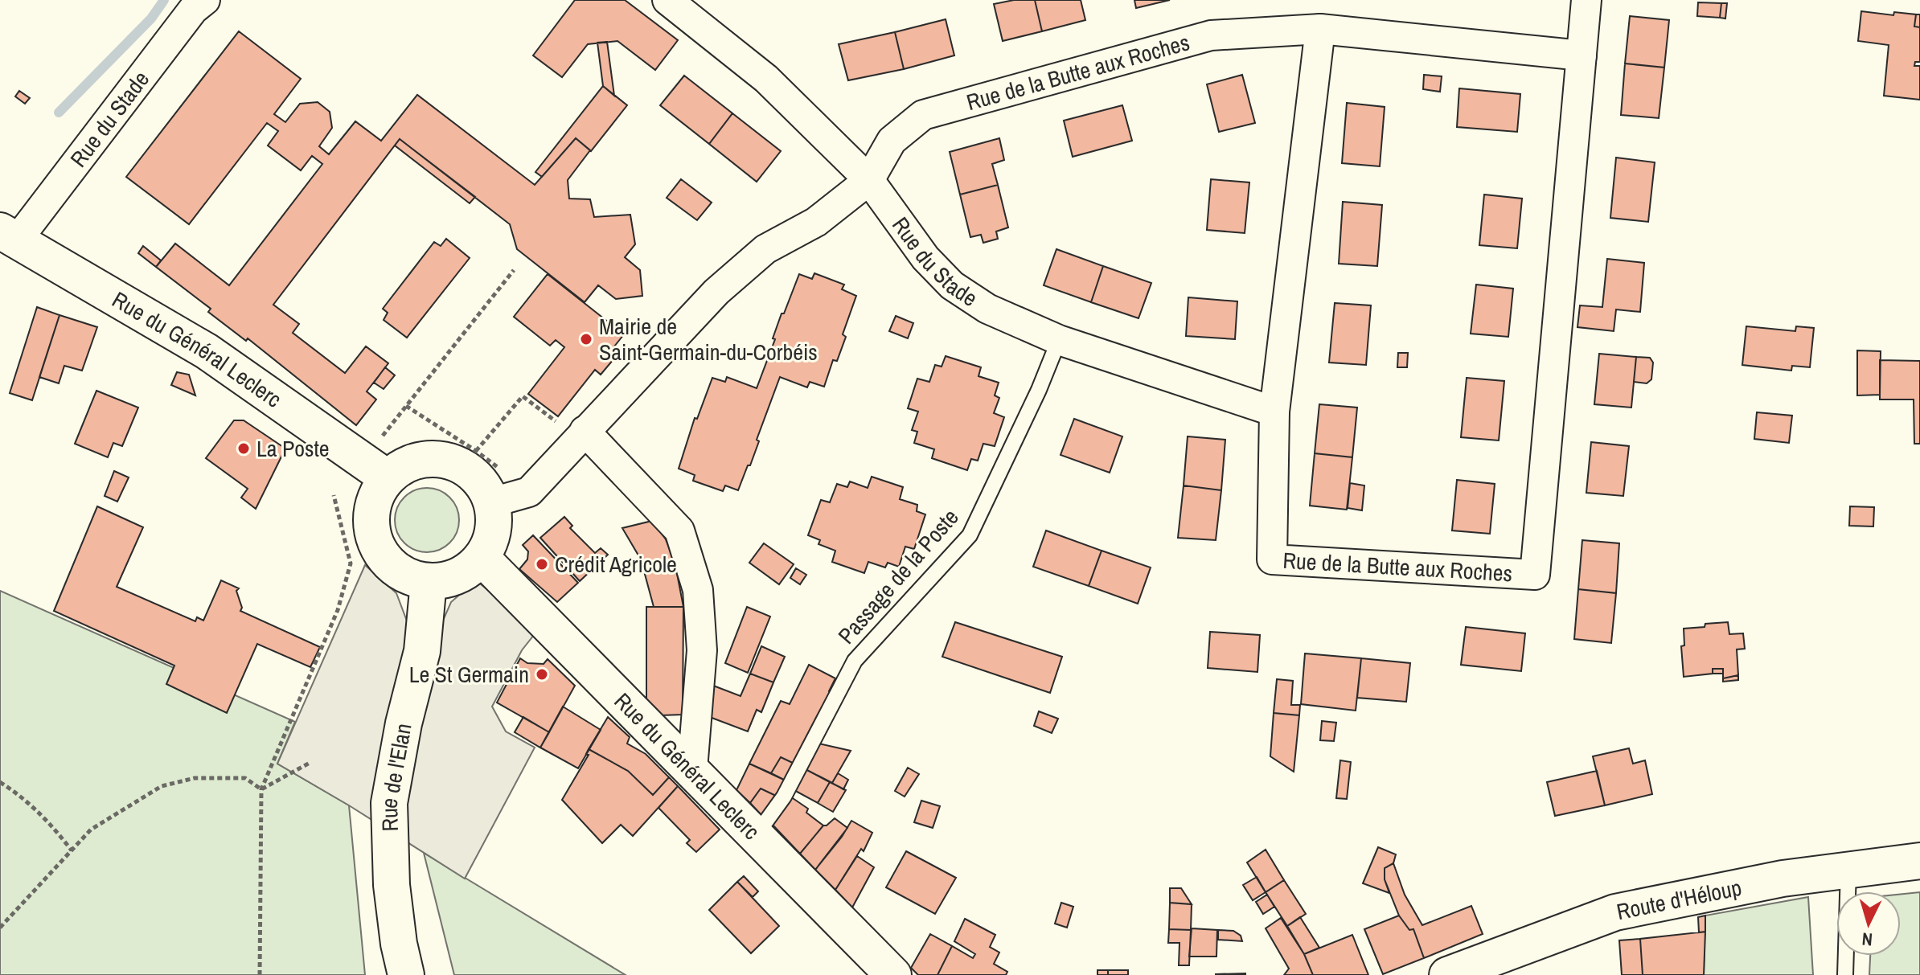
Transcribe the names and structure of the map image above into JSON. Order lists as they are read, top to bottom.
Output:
{
  "streets": {
    "street": [
      "Rue de la Butte aux Roches",
      "Rue du Stade",
      "Rue du Général Leclerc",
      "Rue de l'Elan",
      "Route d'Héloup"
    ],
    "lane": ["Passage de la Poste"]
  },
  "crossings": [
    ["Rue de la Butte aux Roches", "Rue du Stade"],
    ["Rue du Stade", "Rue du Général Leclerc"],
    ["Rue du Stade", "Passage de la Poste"],
    ["Rue du Général Leclerc", "Passage de la Poste"],
    ["Rue du Général Leclerc", "Rue de l'Elan"]
  ],
  "places": [
    "Mairie de Saint-Germain-du-Corbéis",
    "La Poste",
    "Crédit Agricole",
    "Le St Germain"
  ],
  "north": "bottom"
}
